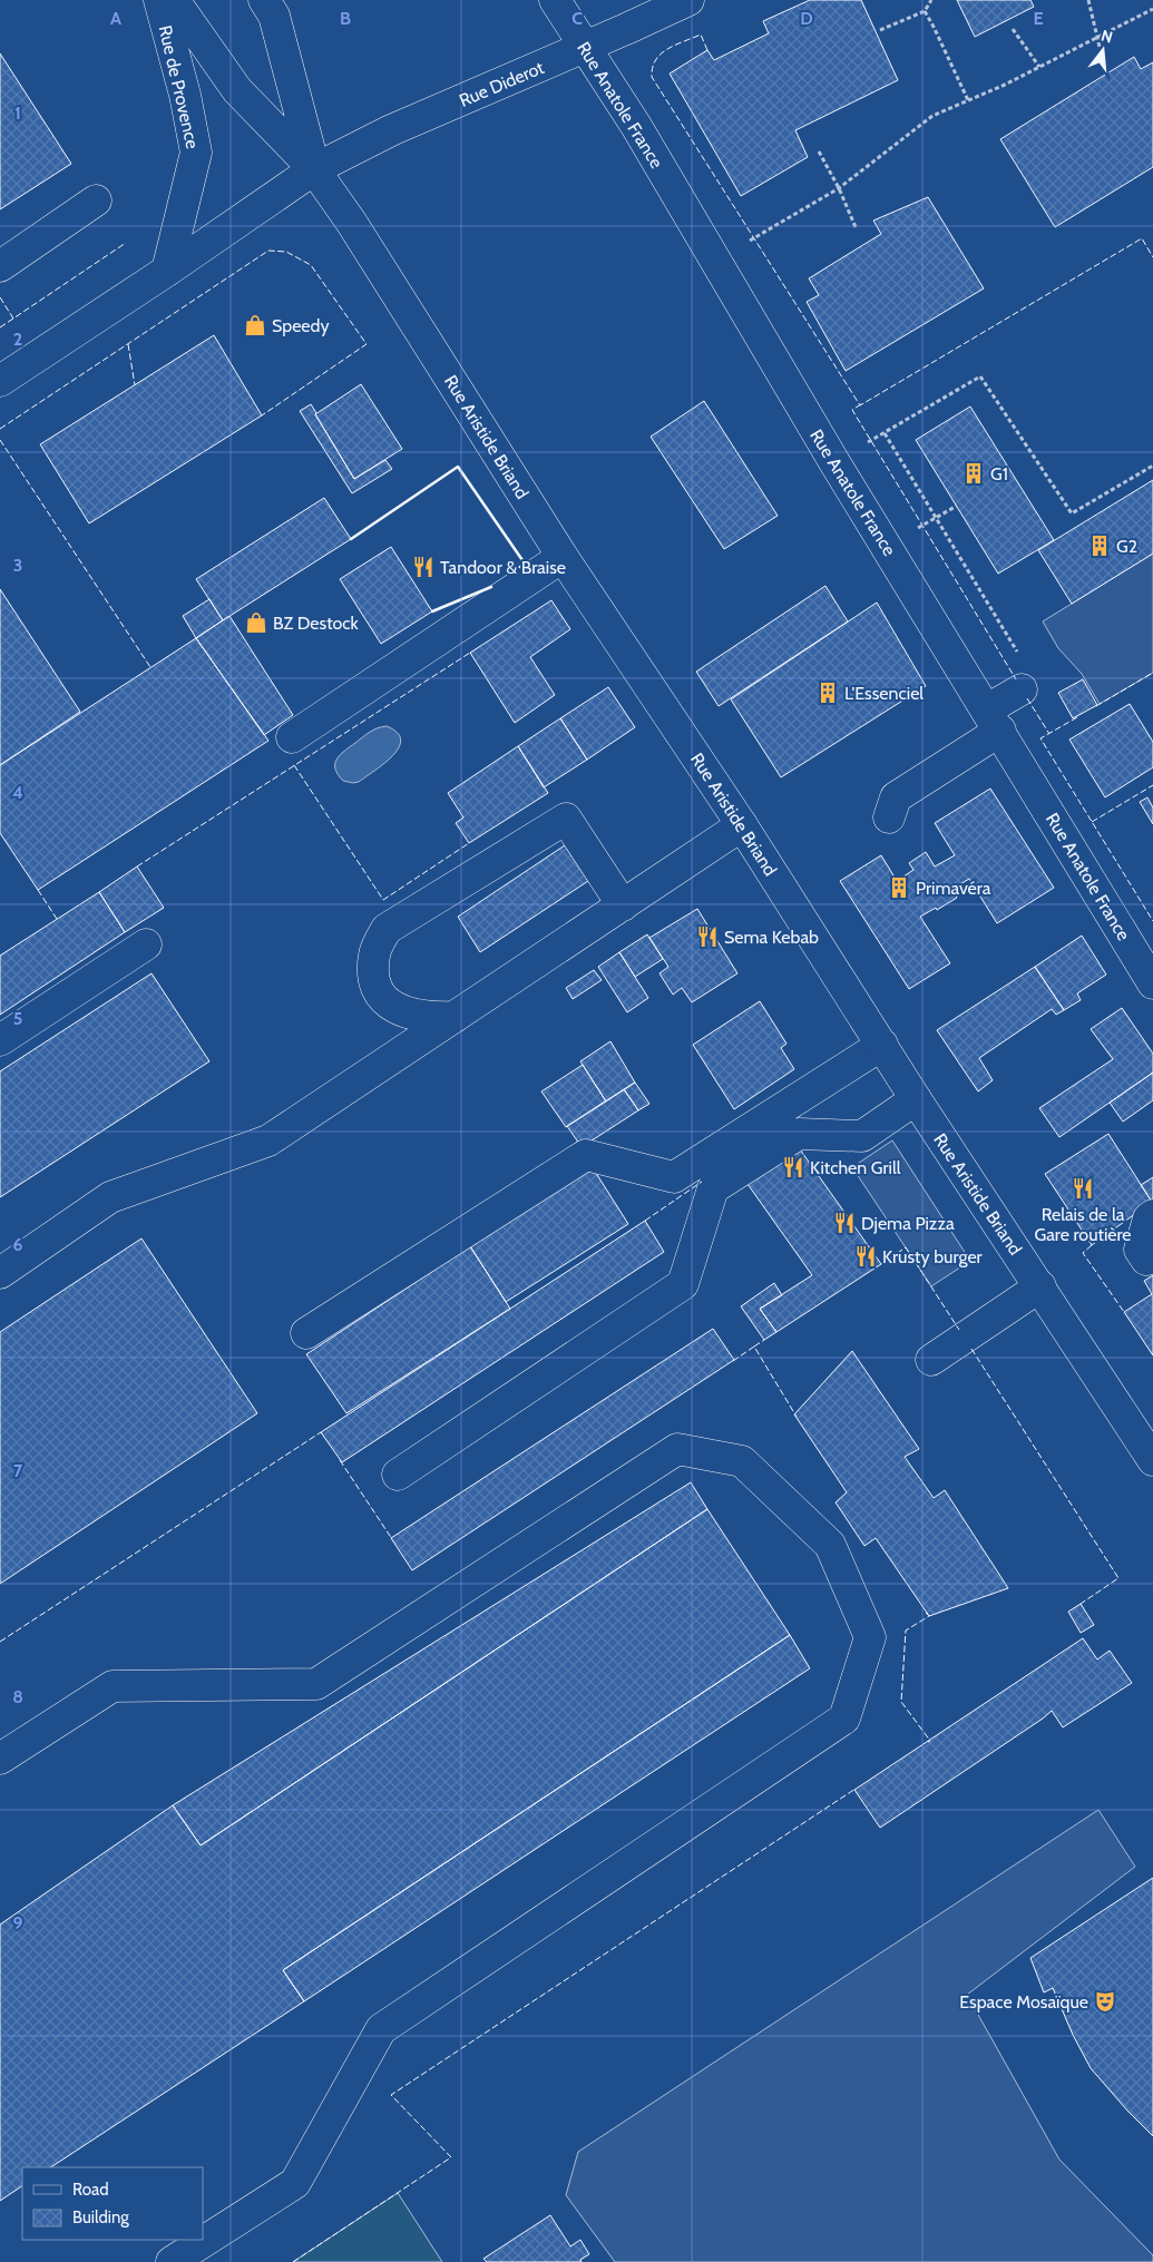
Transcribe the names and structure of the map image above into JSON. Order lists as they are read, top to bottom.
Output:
{
  "streets": {
    "main road": [
      "Rue Diderot",
      "Rue de Provence",
      "Rue Anatole France",
      "Rue Aristide Briand"
    ]
  },
  "crossings": [
    ["Rue Diderot", "Rue Anatole France"],
    ["Rue Diderot", "Rue Aristide Briand"]
  ],
  "places": {
    "shop": ["Speedy", "BZ Destock"],
    "building": [
      "G1",
      "G2",
      "L'Essenciel",
      "Primavéra"
    ],
    "restaurant": [
      "Tandoor & Braise",
      "Sema Kebab",
      "Kitchen Grill",
      "Relais de la Gare routière",
      "Djema Pizza",
      "Krusty burger"
    ],
    "theatre": ["Espace Mosaïque"]
  },
  "legend": ["Road", "Building"],
  "north": "top",
  "grid": {
    "columns": [
      "A",
      "B",
      "C",
      "D",
      "E"
    ],
    "rows": [
      "1",
      "2",
      "3",
      "4",
      "5",
      "6",
      "7",
      "8",
      "9"
    ]
  }
}
